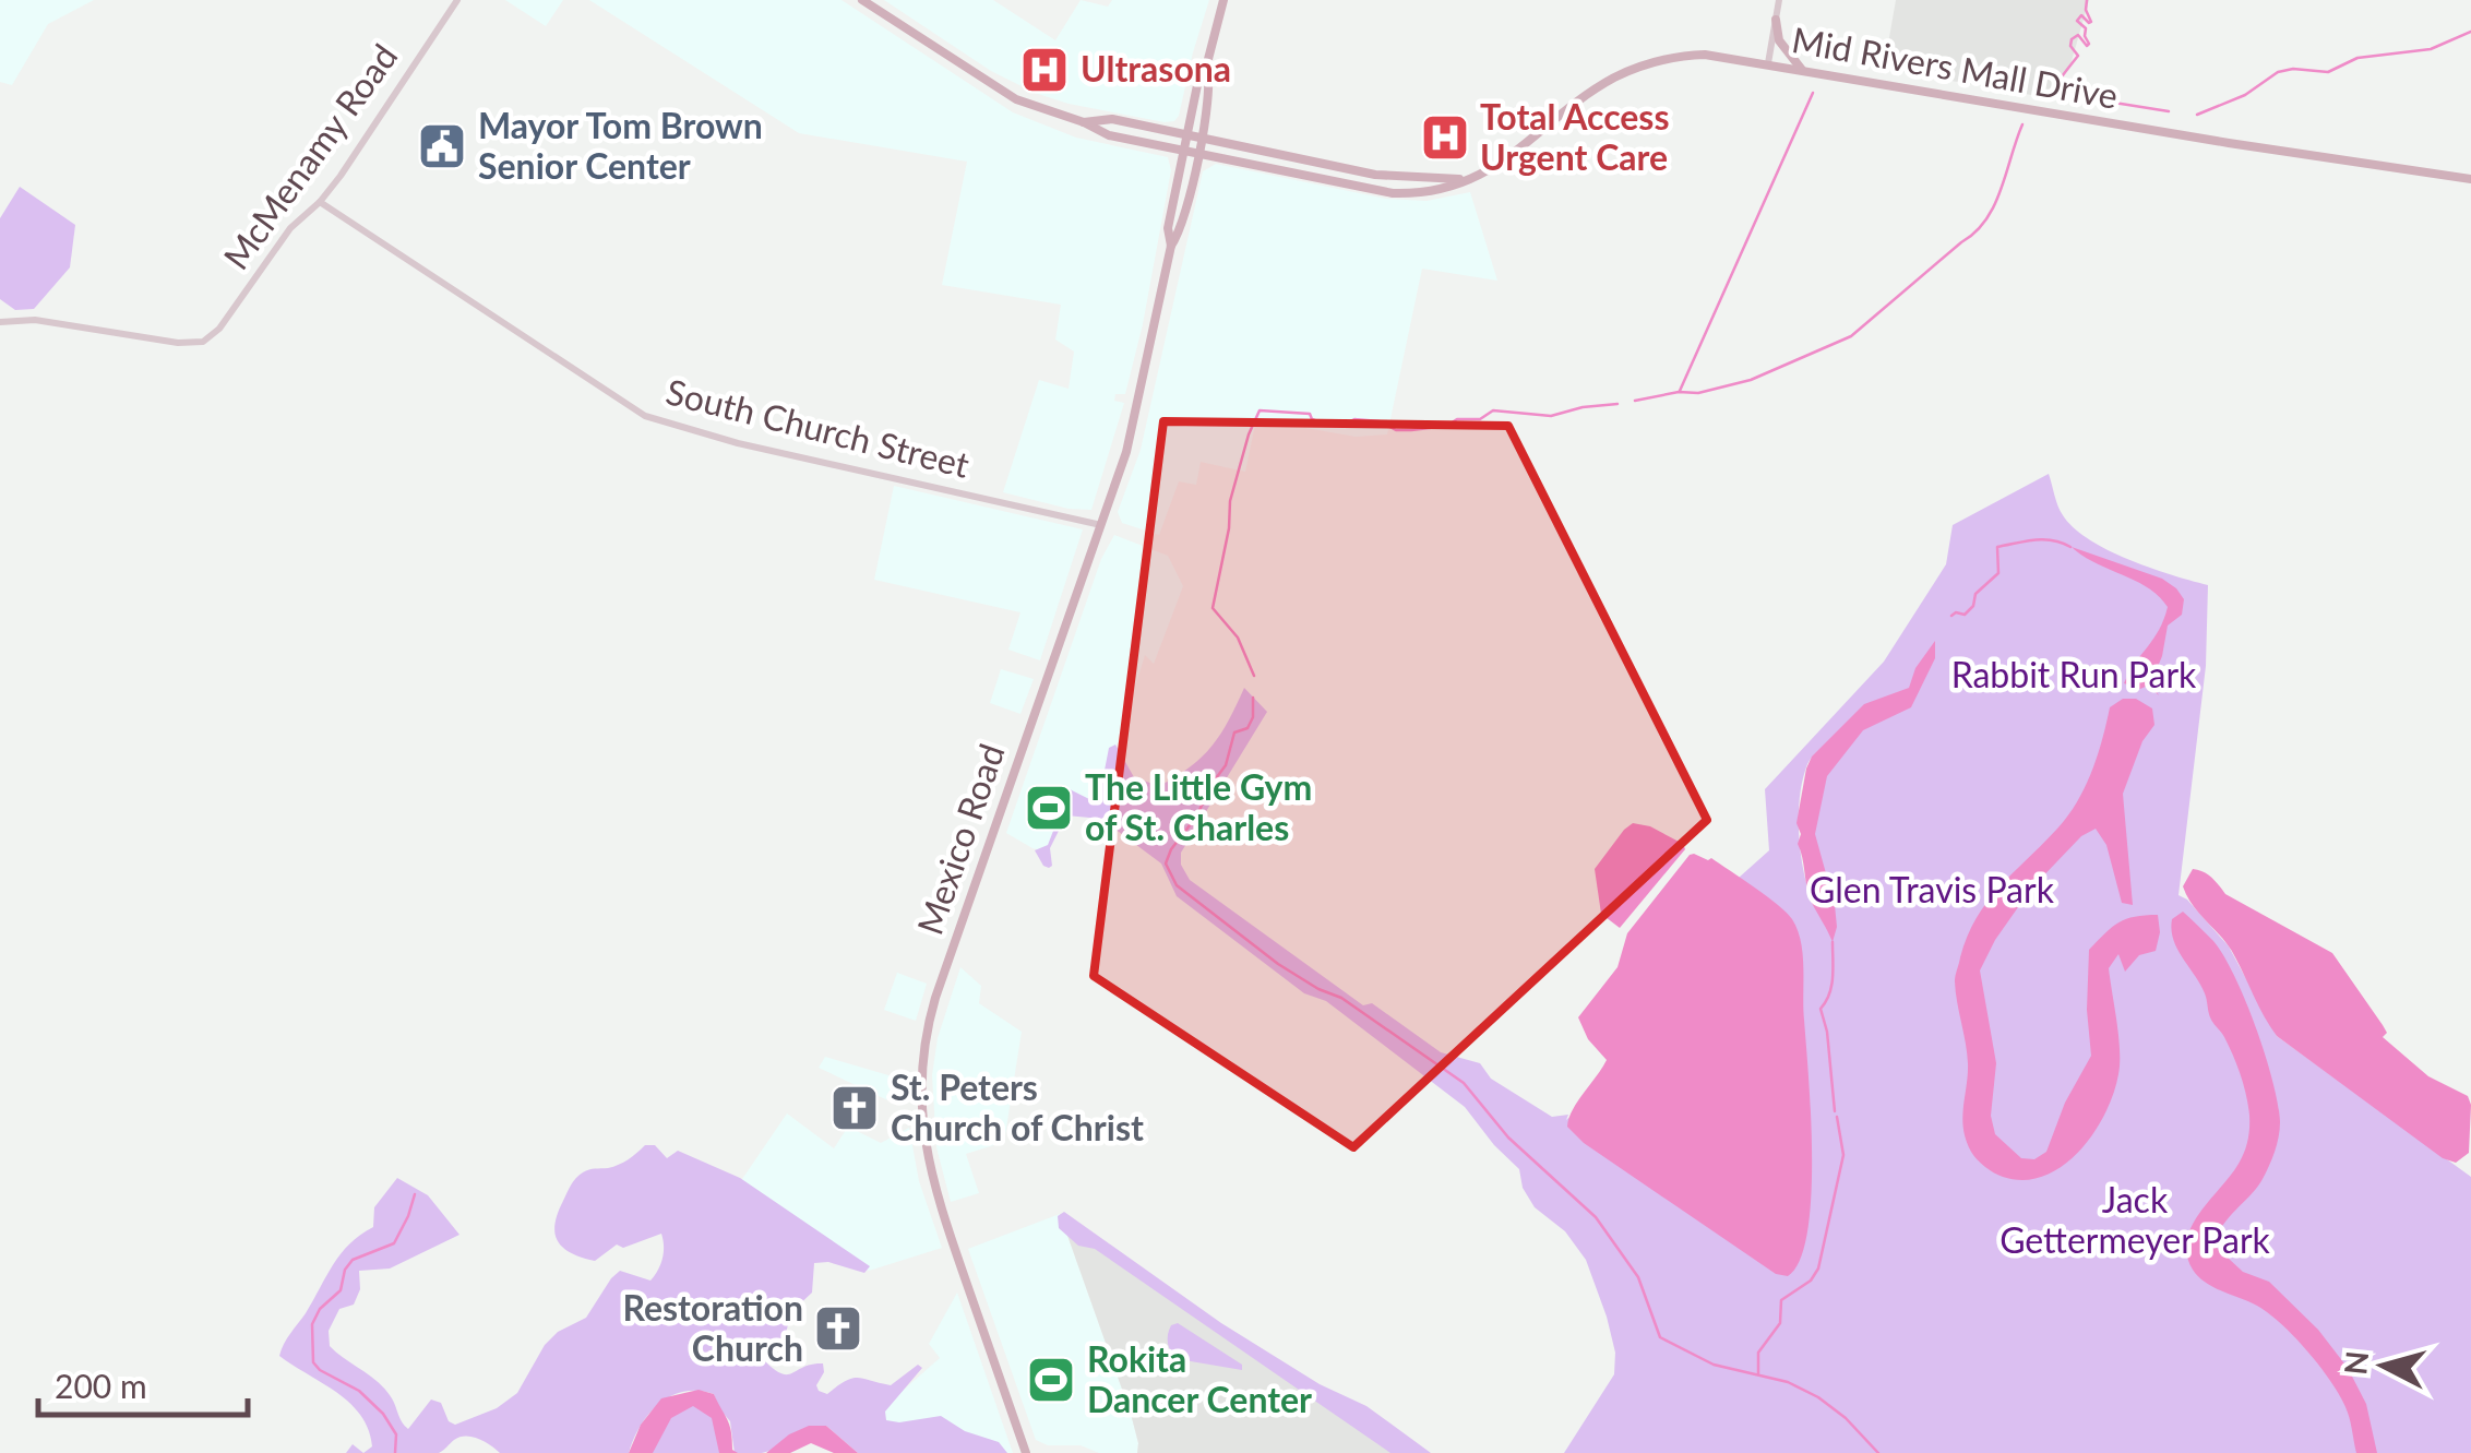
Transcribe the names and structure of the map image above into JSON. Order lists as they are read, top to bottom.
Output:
{
  "streets": {
    "main road": ["Mid Rivers Mall Drive", "Mexico Road"],
    "street": ["McMenamy Road", "South Church Street"]
  },
  "crossings": [
    ["Mid Rivers Mall Drive", "Mexico Road"],
    ["McMenamy Road", "South Church Street"],
    ["South Church Street", "Mexico Road"]
  ],
  "parks": ["Rabbit Run Park", "Glen Travis Park", "Jack Gettermeyer Park"],
  "places": {
    "hospital": ["Ultrasona", "Total Access Urgent Care"],
    "public building": ["Mayor Tom Brown Senior Center"],
    "sports": ["The Little Gym of St. Charles", "Rokita Dancer Center"],
    "church": ["St. Peters Church of Christ", "Restoration Church"]
  },
  "scale_bar": "200 m",
  "north": "left"
}
